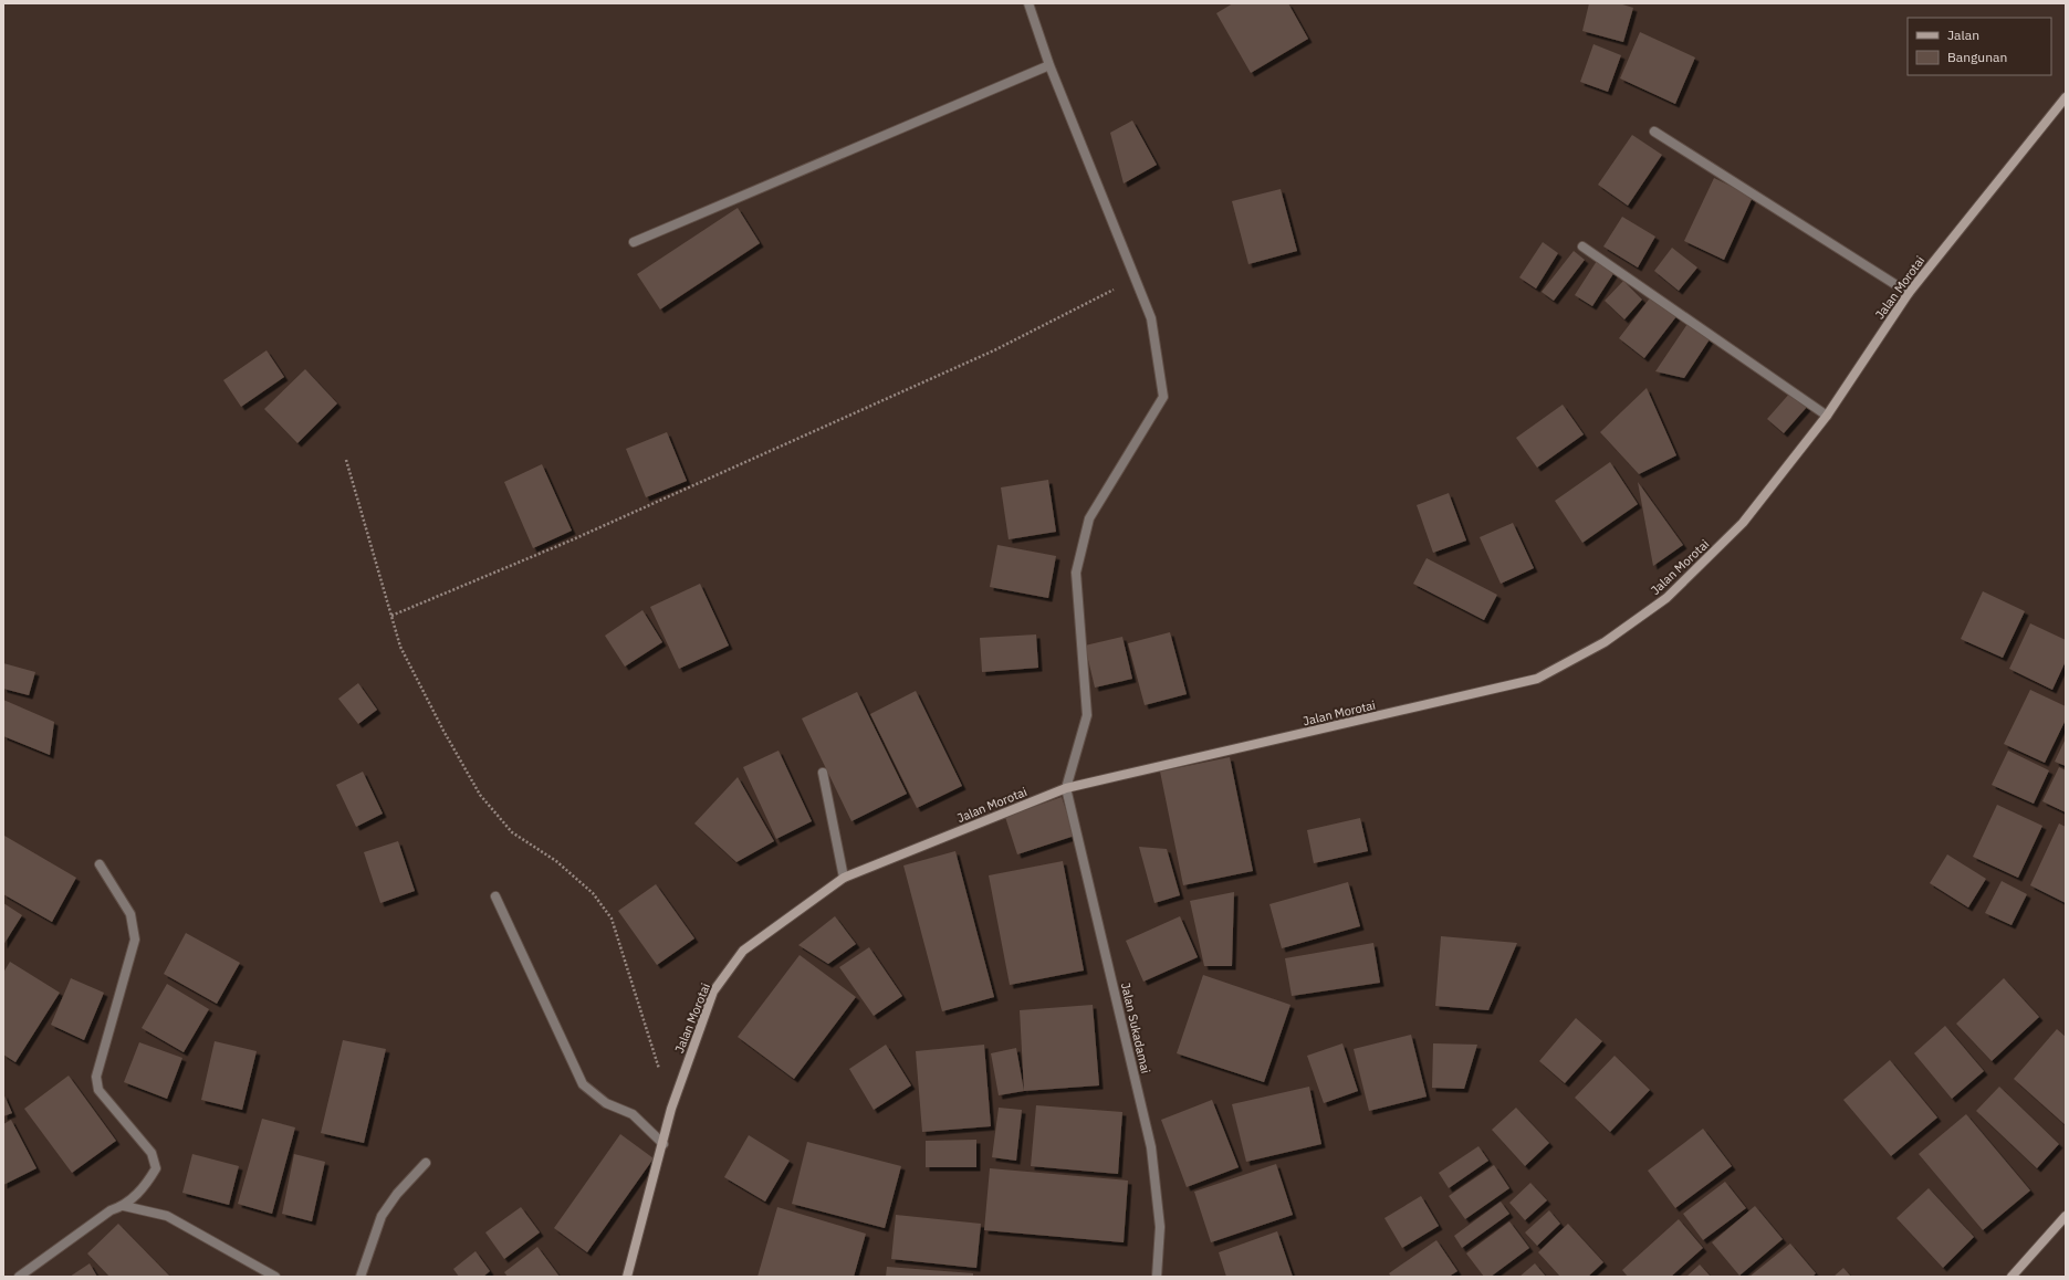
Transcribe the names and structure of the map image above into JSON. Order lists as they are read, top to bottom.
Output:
{
  "streets": {
    "street": ["Jalan Morotai", "Jalan Sukadamai"]
  },
  "crossings": [
    ["Jalan Morotai", "Jalan Sukadamai"]
  ],
  "legend": ["Jalan", "Bangunan"]
}
